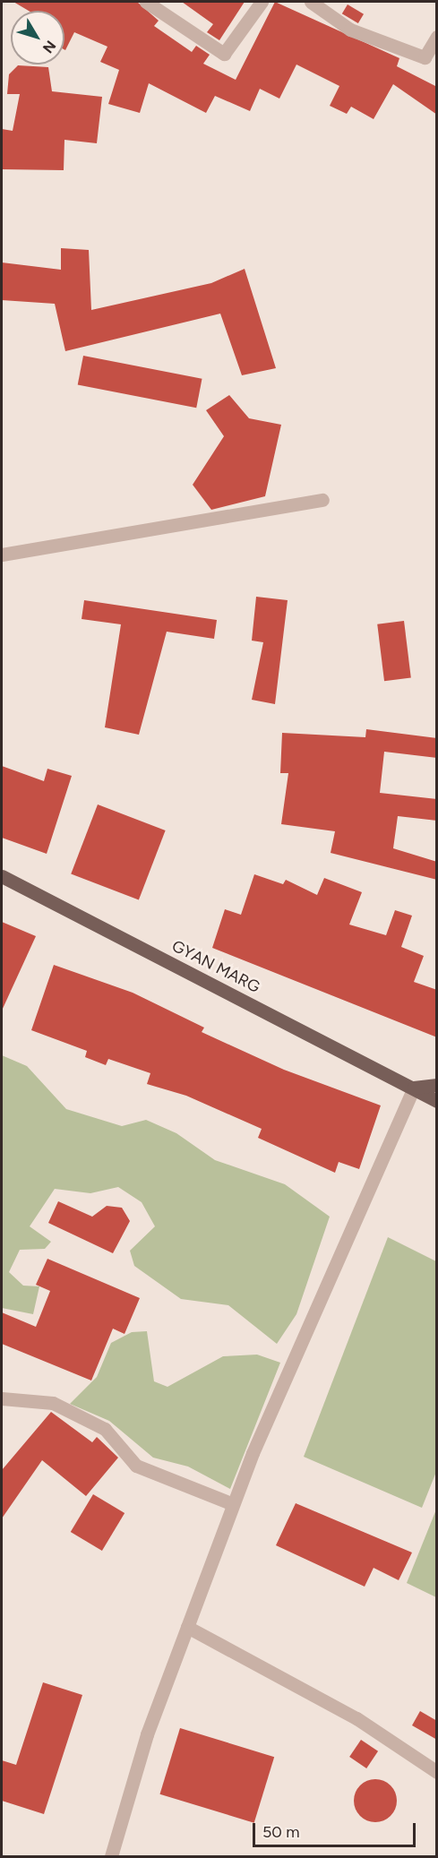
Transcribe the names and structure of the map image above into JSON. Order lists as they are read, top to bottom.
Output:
{
  "streets": {
    "main road": ["GYAN MARG"]
  },
  "scale_bar": "50 m",
  "north": "bottom right"
}
